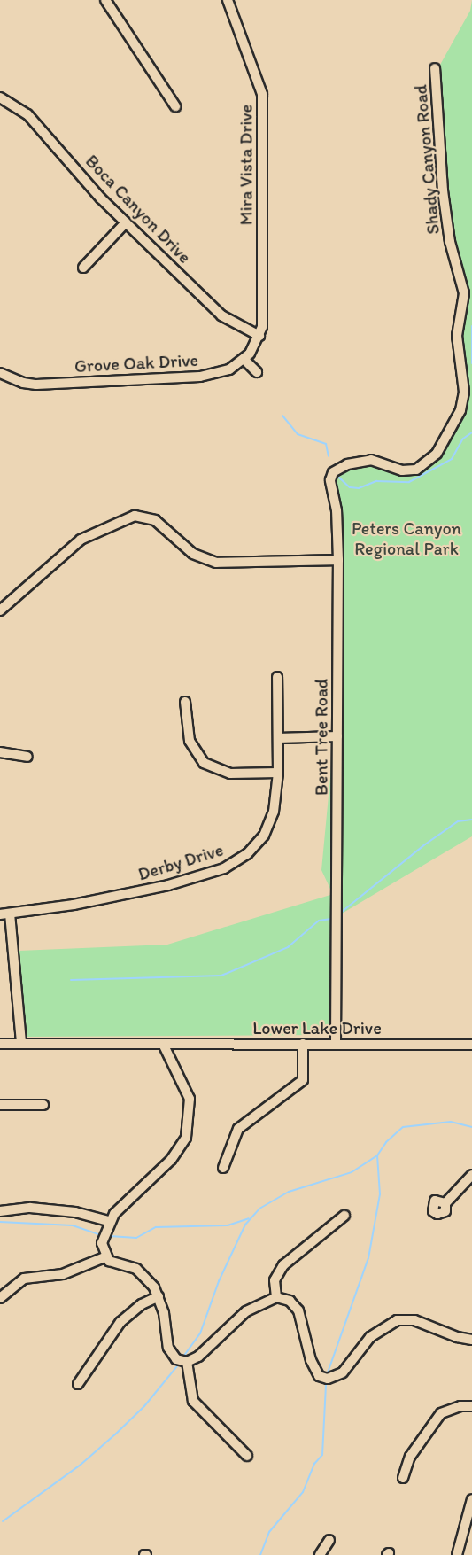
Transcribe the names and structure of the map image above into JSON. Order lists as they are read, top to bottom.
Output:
{
  "streets": {
    "street": [
      "Shady Canyon Road",
      "Mira Vista Drive",
      "Boca Canyon Drive",
      "Grove Oak Drive",
      "Bent Tree Road",
      "Derby Drive",
      "Lower Lake Drive"
    ]
  },
  "crossings": [
    ["Shady Canyon Road", "Bent Tree Road"],
    ["Mira Vista Drive", "Boca Canyon Drive"],
    ["Mira Vista Drive", "Grove Oak Drive"],
    ["Boca Canyon Drive", "Grove Oak Drive"],
    ["Bent Tree Road", "Lower Lake Drive"]
  ],
  "parks": ["Peters Canyon Regional Park"]
}
